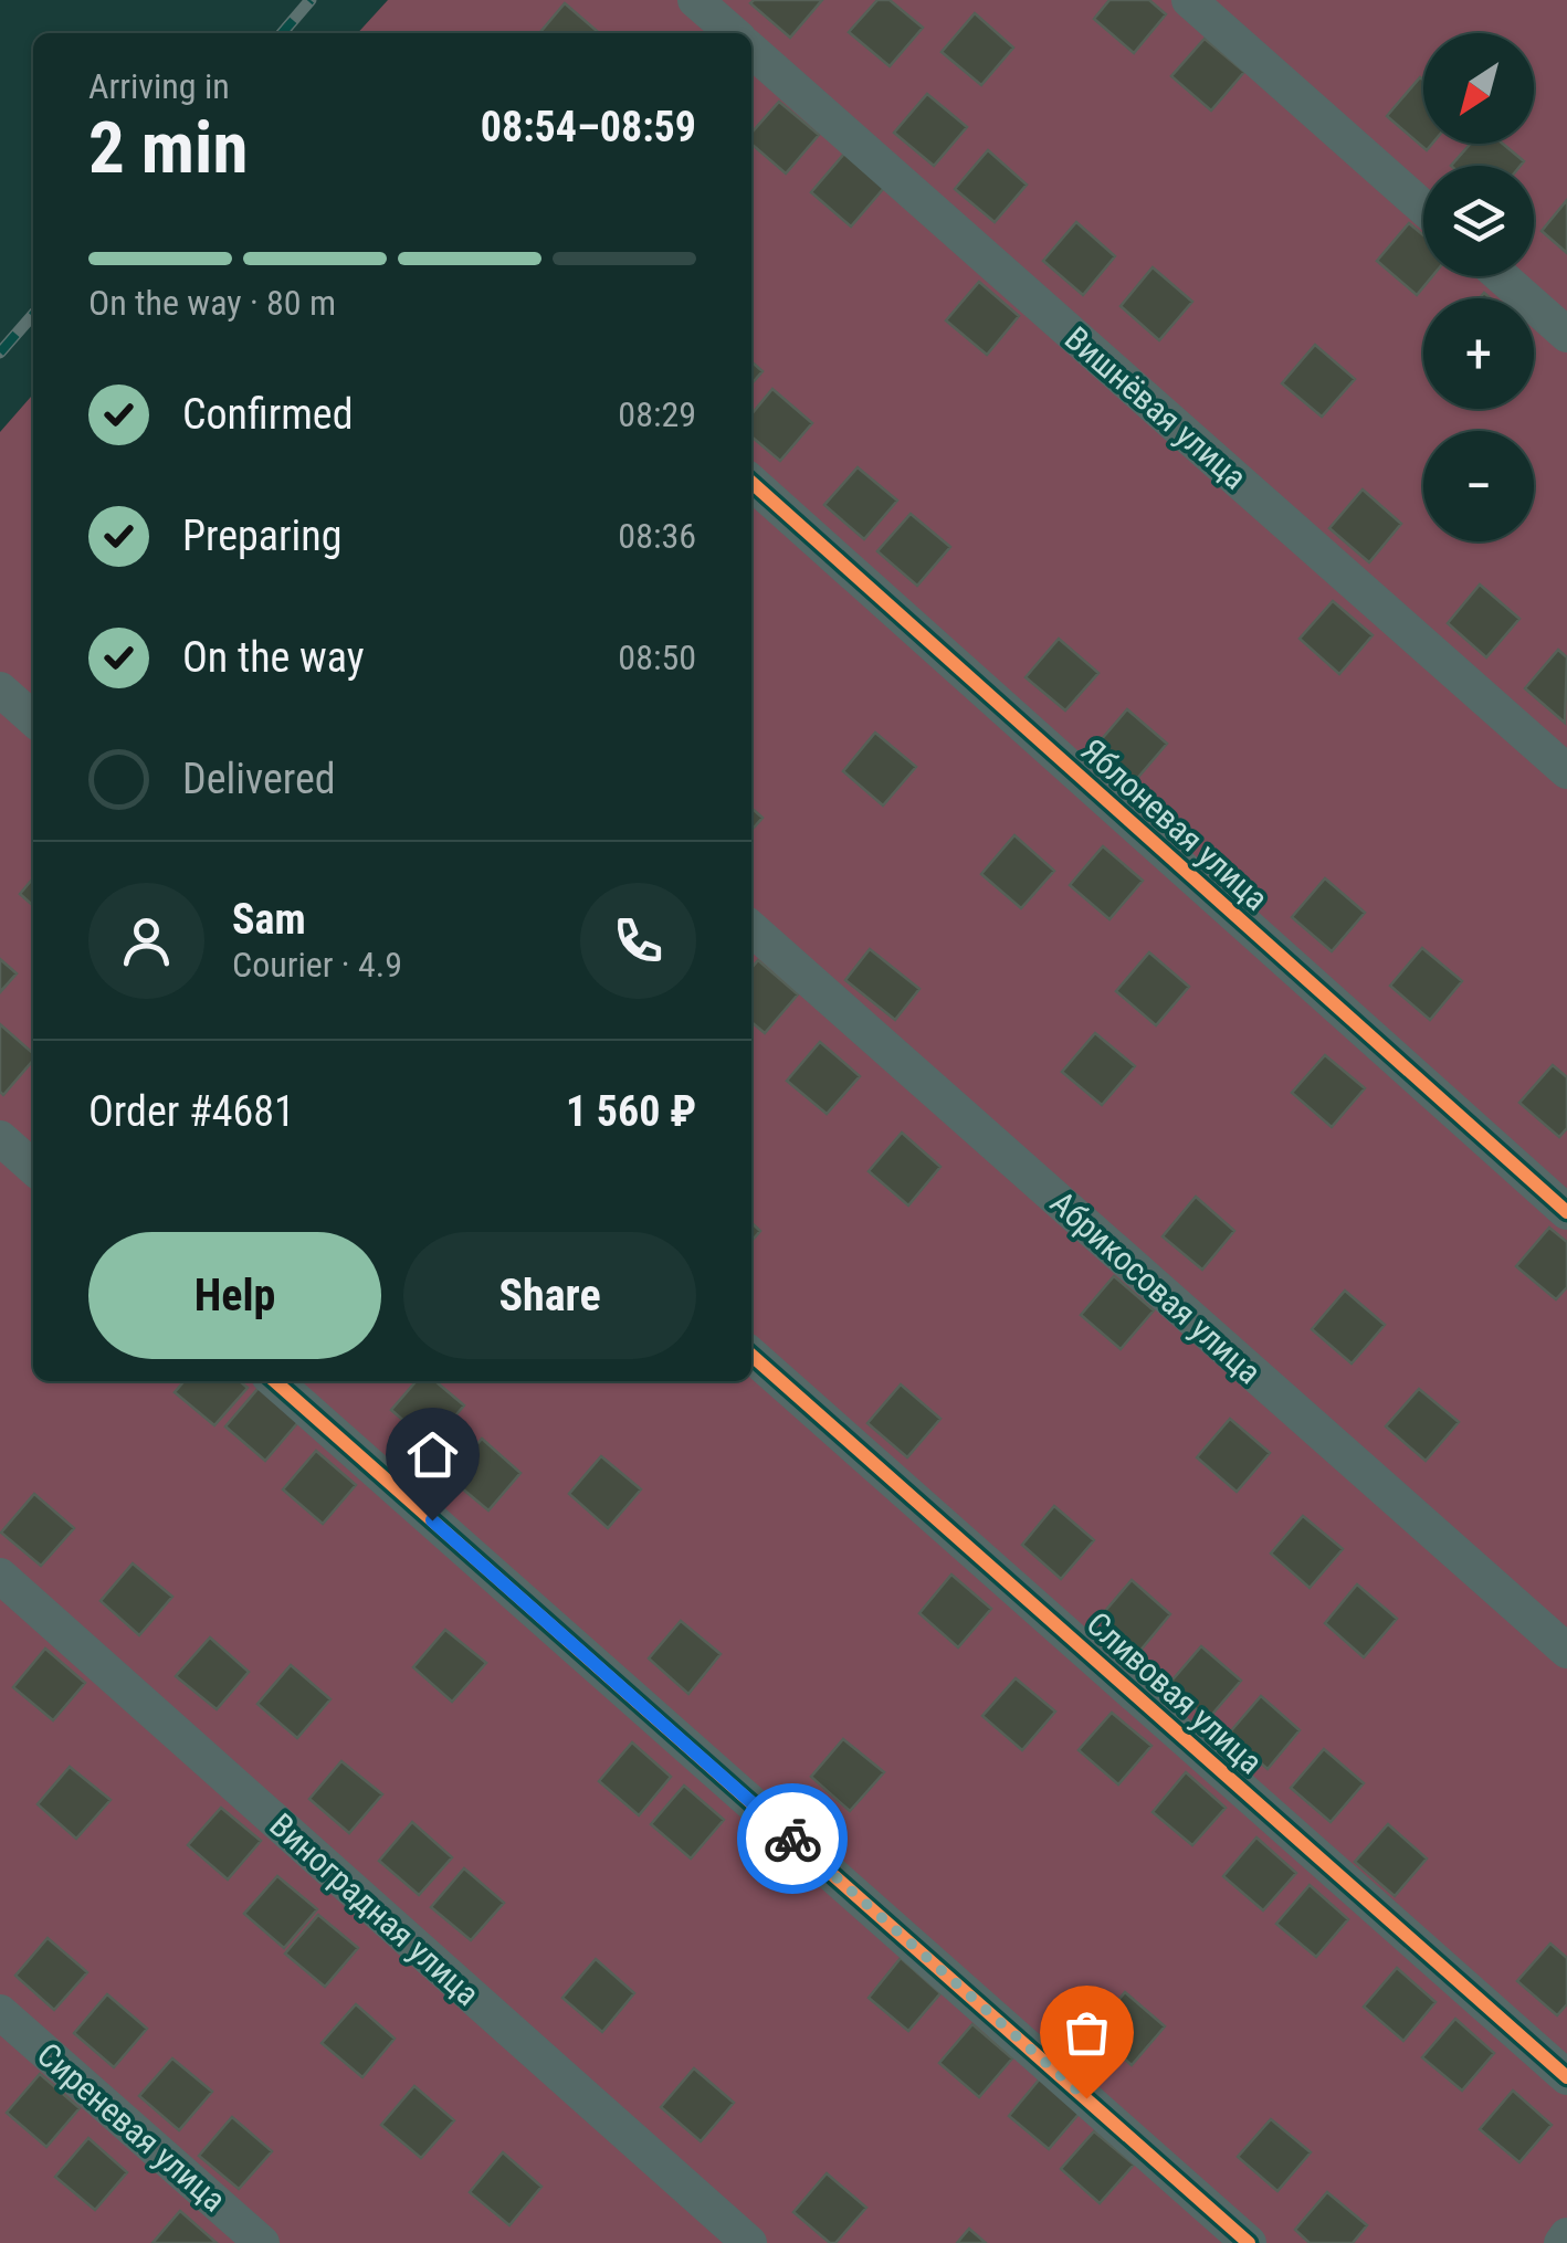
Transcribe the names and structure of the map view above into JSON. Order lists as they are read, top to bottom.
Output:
{
  "streets": {
    "street": [
      "Вишнёвая улица",
      "Яблоневая улица",
      "Абрикосовая улица",
      "Сливовая улица",
      "Виноградная улица",
      "Сиреневая улица"
    ]
  },
  "north": "bottom left",
  "page": {
    "map_buttons": ["+", "−"],
    "heading": ["2 min", "Arriving in", "08:54–08:59"],
    "panel": [
      "Sam",
      "Courier · 4.9",
      "Order #4681",
      "1 560 ₽"
    ],
    "bar": "On the way · 80 m",
    "list": [
      ["Confirmed", "08:29"],
      ["Preparing", "08:36"],
      ["On the way", "08:50"],
      "Delivered"
    ],
    "buttons": ["Help", "Share"]
  }
}
